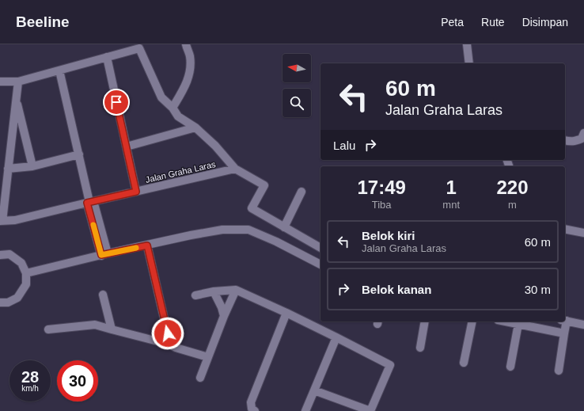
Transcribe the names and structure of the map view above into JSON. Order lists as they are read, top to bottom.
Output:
{
  "streets": {
    "street": ["Jalan Graha Laras"]
  },
  "north": "left",
  "page": {
    "header": "Beeline",
    "nav": ["Peta", "Rute", "Disimpan"],
    "turn": ["60 m", "Jalan Graha Laras"],
    "then": "Lalu",
    "eta": [
      "17:49",
      "Tiba",
      "1",
      "mnt",
      "220",
      "m"
    ],
    "list": [
      {
        "name": "Belok kiri",
        "note": "Jalan Graha Laras",
        "value": "60 m"
      },
      {
        "name": "Belok kanan",
        "value": "30 m"
      }
    ],
    "speed": "28 km/h",
    "limit": "30"
  }
}
